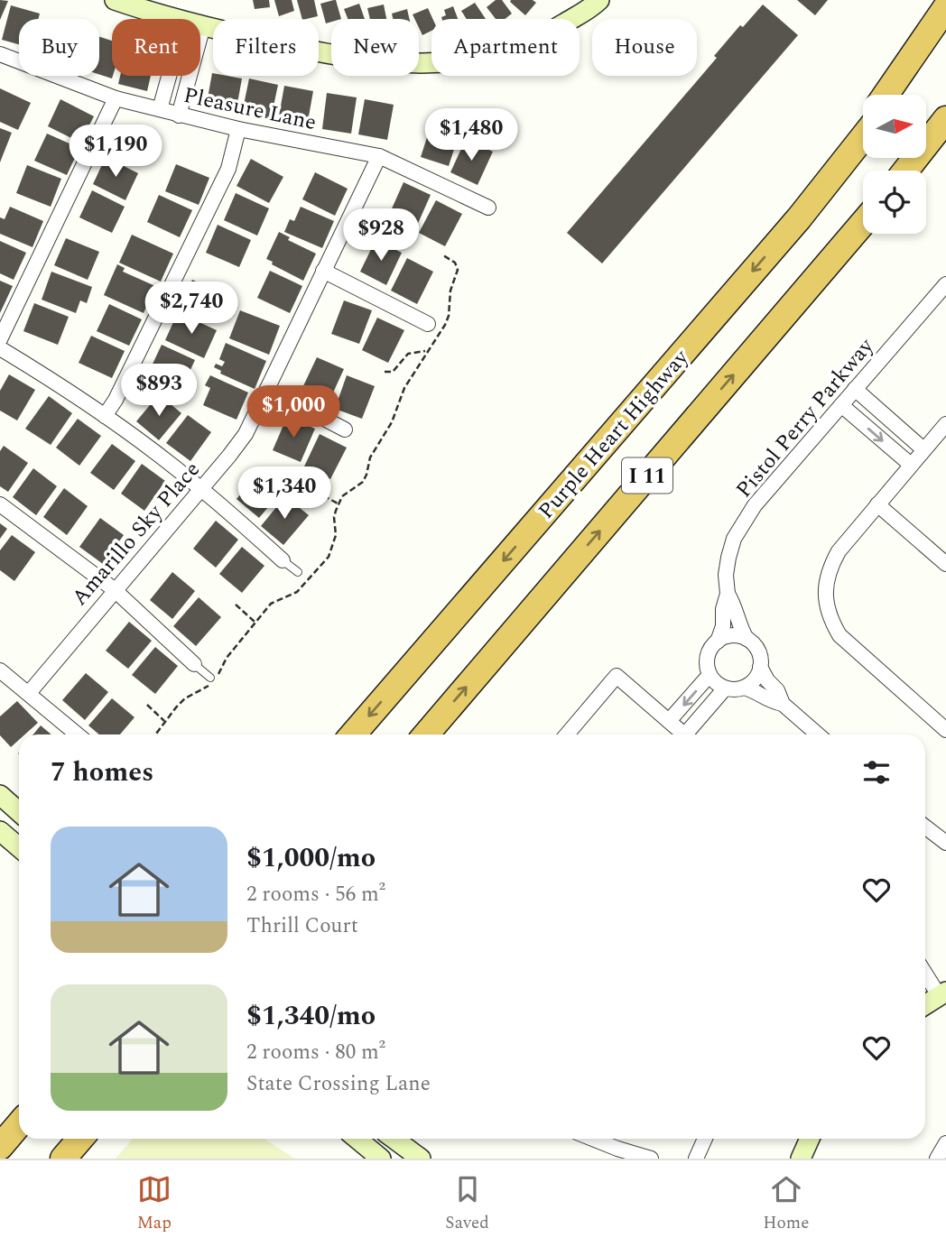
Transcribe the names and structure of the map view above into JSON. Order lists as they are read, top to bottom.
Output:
{
  "streets": {
    "highway": ["Purple Heart Highway", "I 11"],
    "street": ["Pleasure Lane", "Pistol Perry Parkway", "Amarillo Sky Place"]
  },
  "crossings": [
    ["Pleasure Lane", "Amarillo Sky Place"]
  ],
  "north": "right",
  "page": {
    "chip": [
      "Buy",
      "Rent",
      "Filters",
      "New",
      "Apartment",
      "House"
    ],
    "price": [
      "$1,480",
      "$1,190",
      "$928",
      "$2,740",
      "$893",
      "$1,000",
      "$1,340"
    ],
    "heading": "7 homes",
    "list": [
      {
        "name": "$1,000/mo",
        "note": "2 rooms · 56 m² · Thrill Court"
      },
      {
        "name": "$1,340/mo",
        "note": "2 rooms · 80 m² · State Crossing Lane"
      }
    ],
    "tabs": ["Map", "Saved", "Home"]
  }
}
